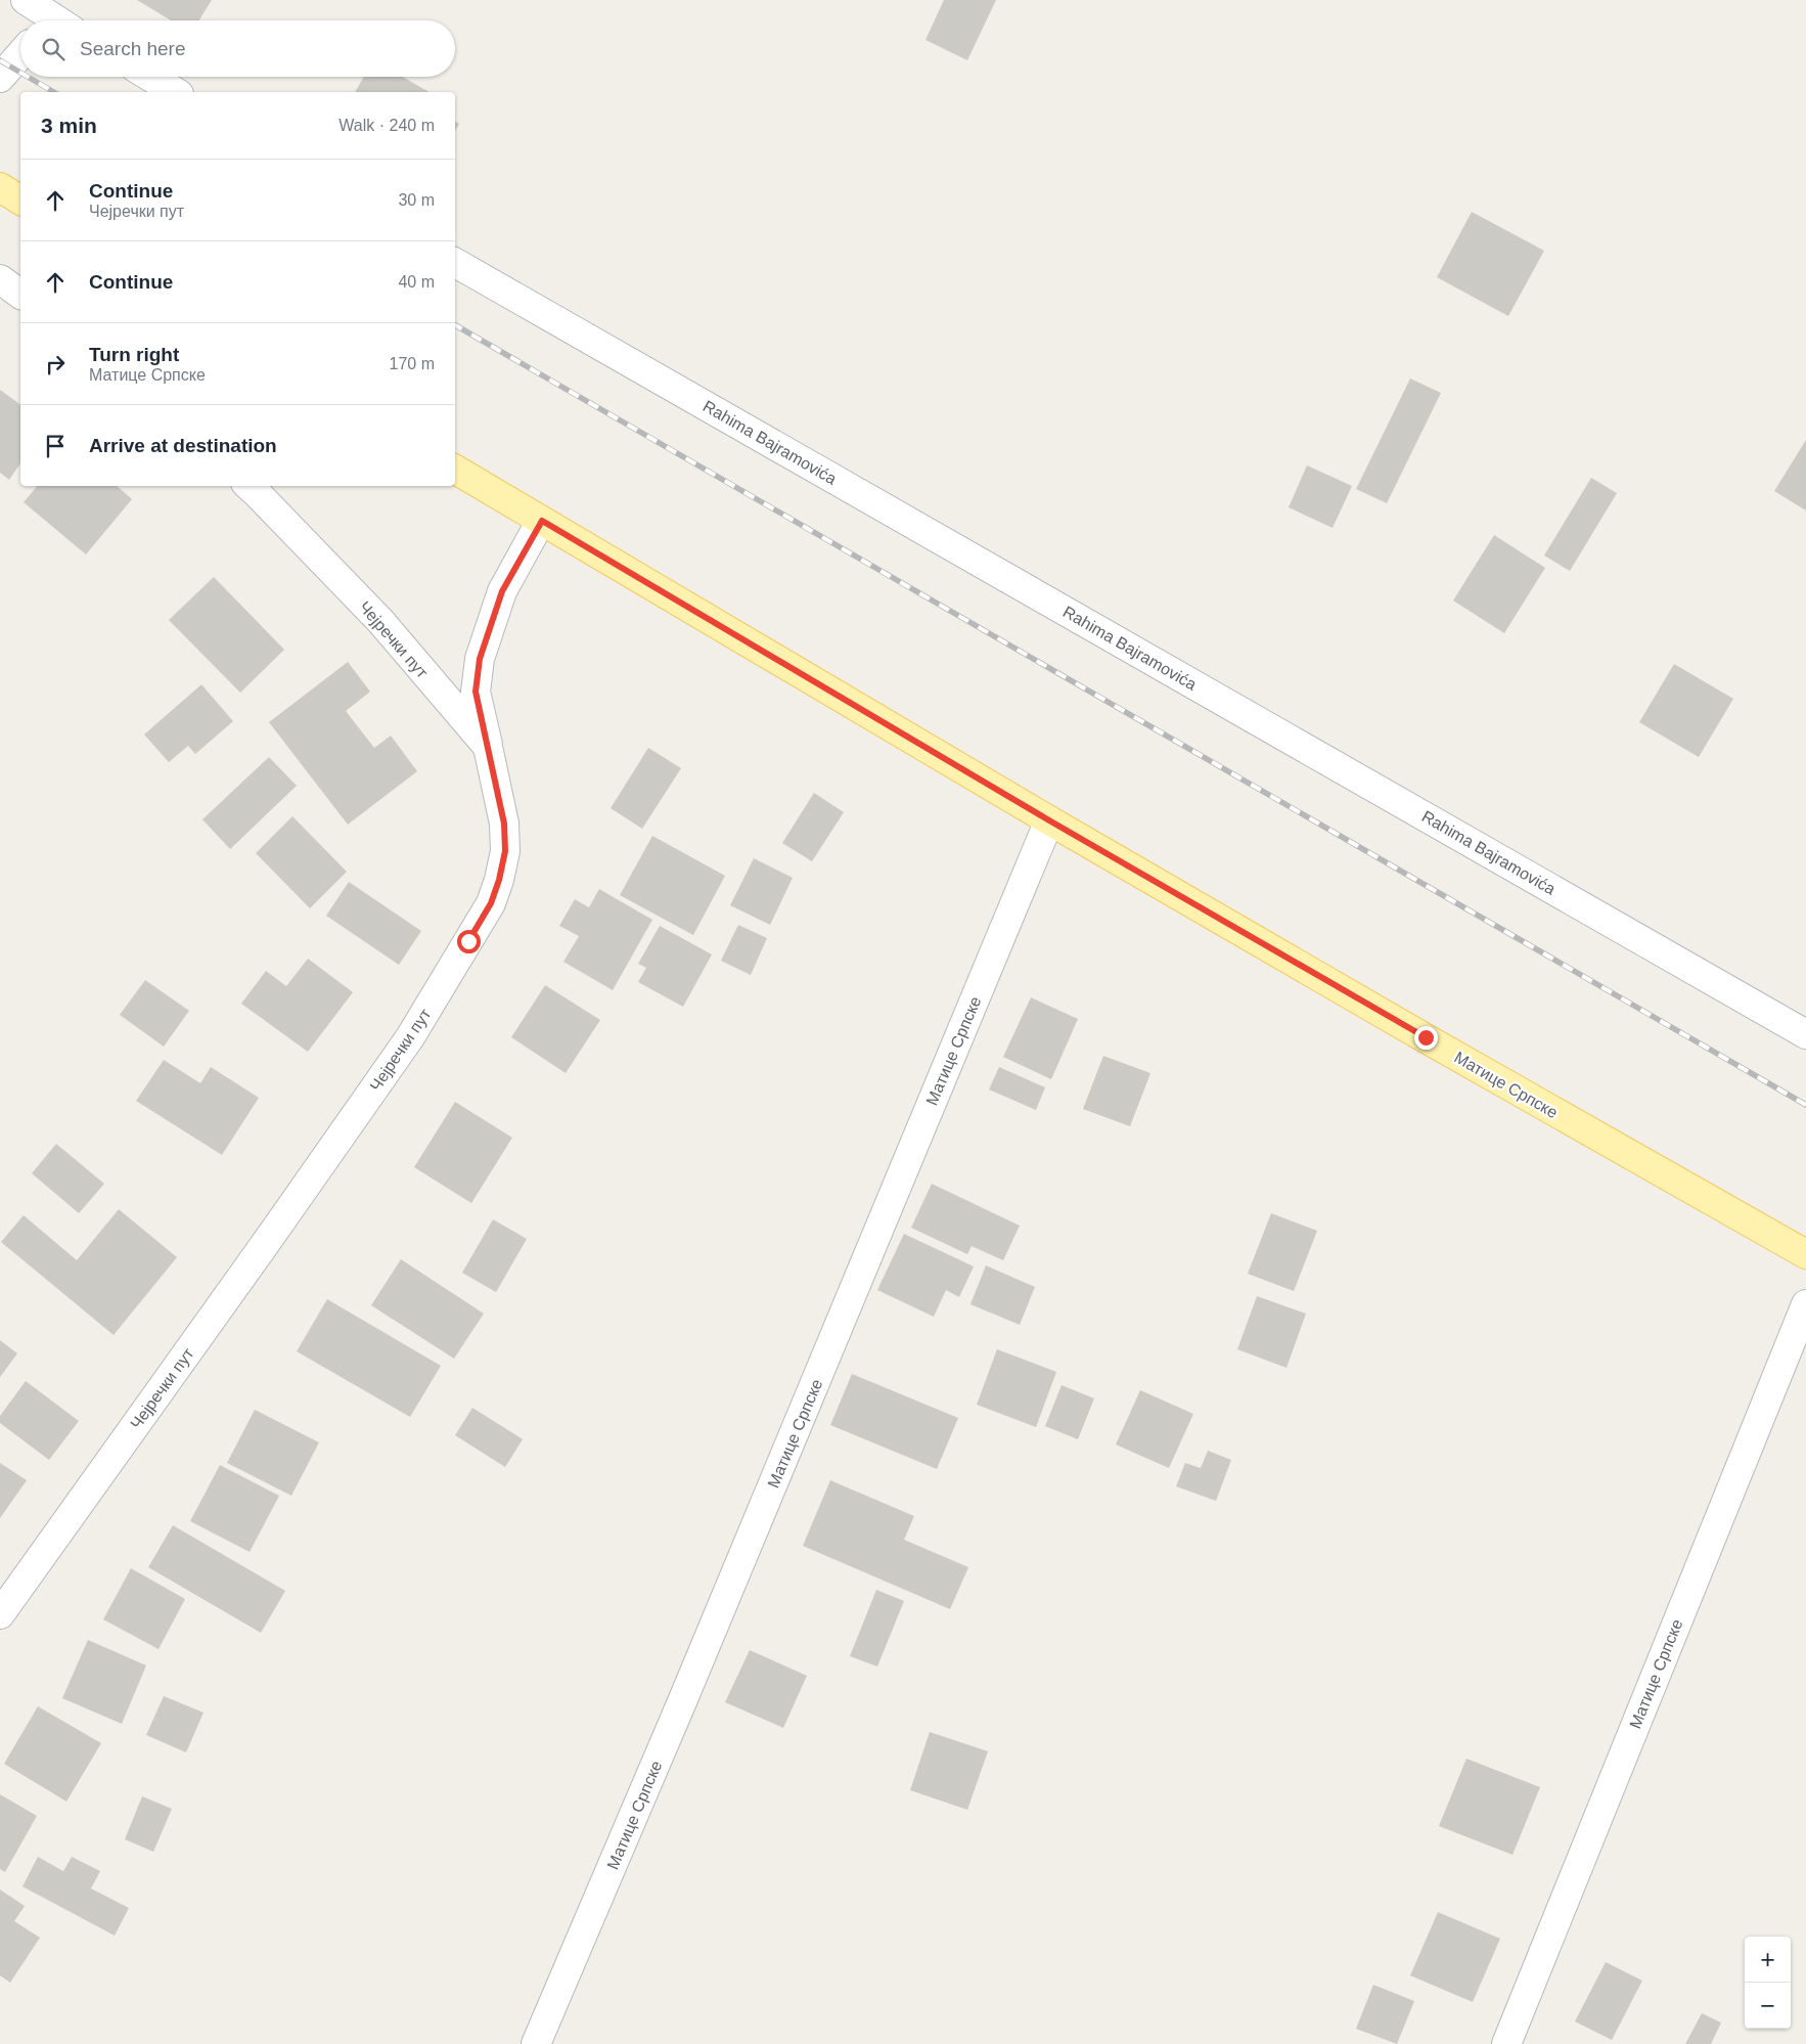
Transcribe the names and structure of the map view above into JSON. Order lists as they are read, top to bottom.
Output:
{
  "streets": {
    "main road": ["Матице Српске"],
    "street": ["Rahima Bajramovića", "Чејречки пут"]
  },
  "page": {
    "search": "Search here",
    "heading": ["3 min", "Walk · 240 m"],
    "list": [
      ["Continue", "Чејречки пут", "30 m"],
      ["Continue", "40 m"],
      ["Turn right", "Матице Српске", "170 m"],
      "Arrive at destination"
    ],
    "map_buttons": ["+", "−"]
  }
}
